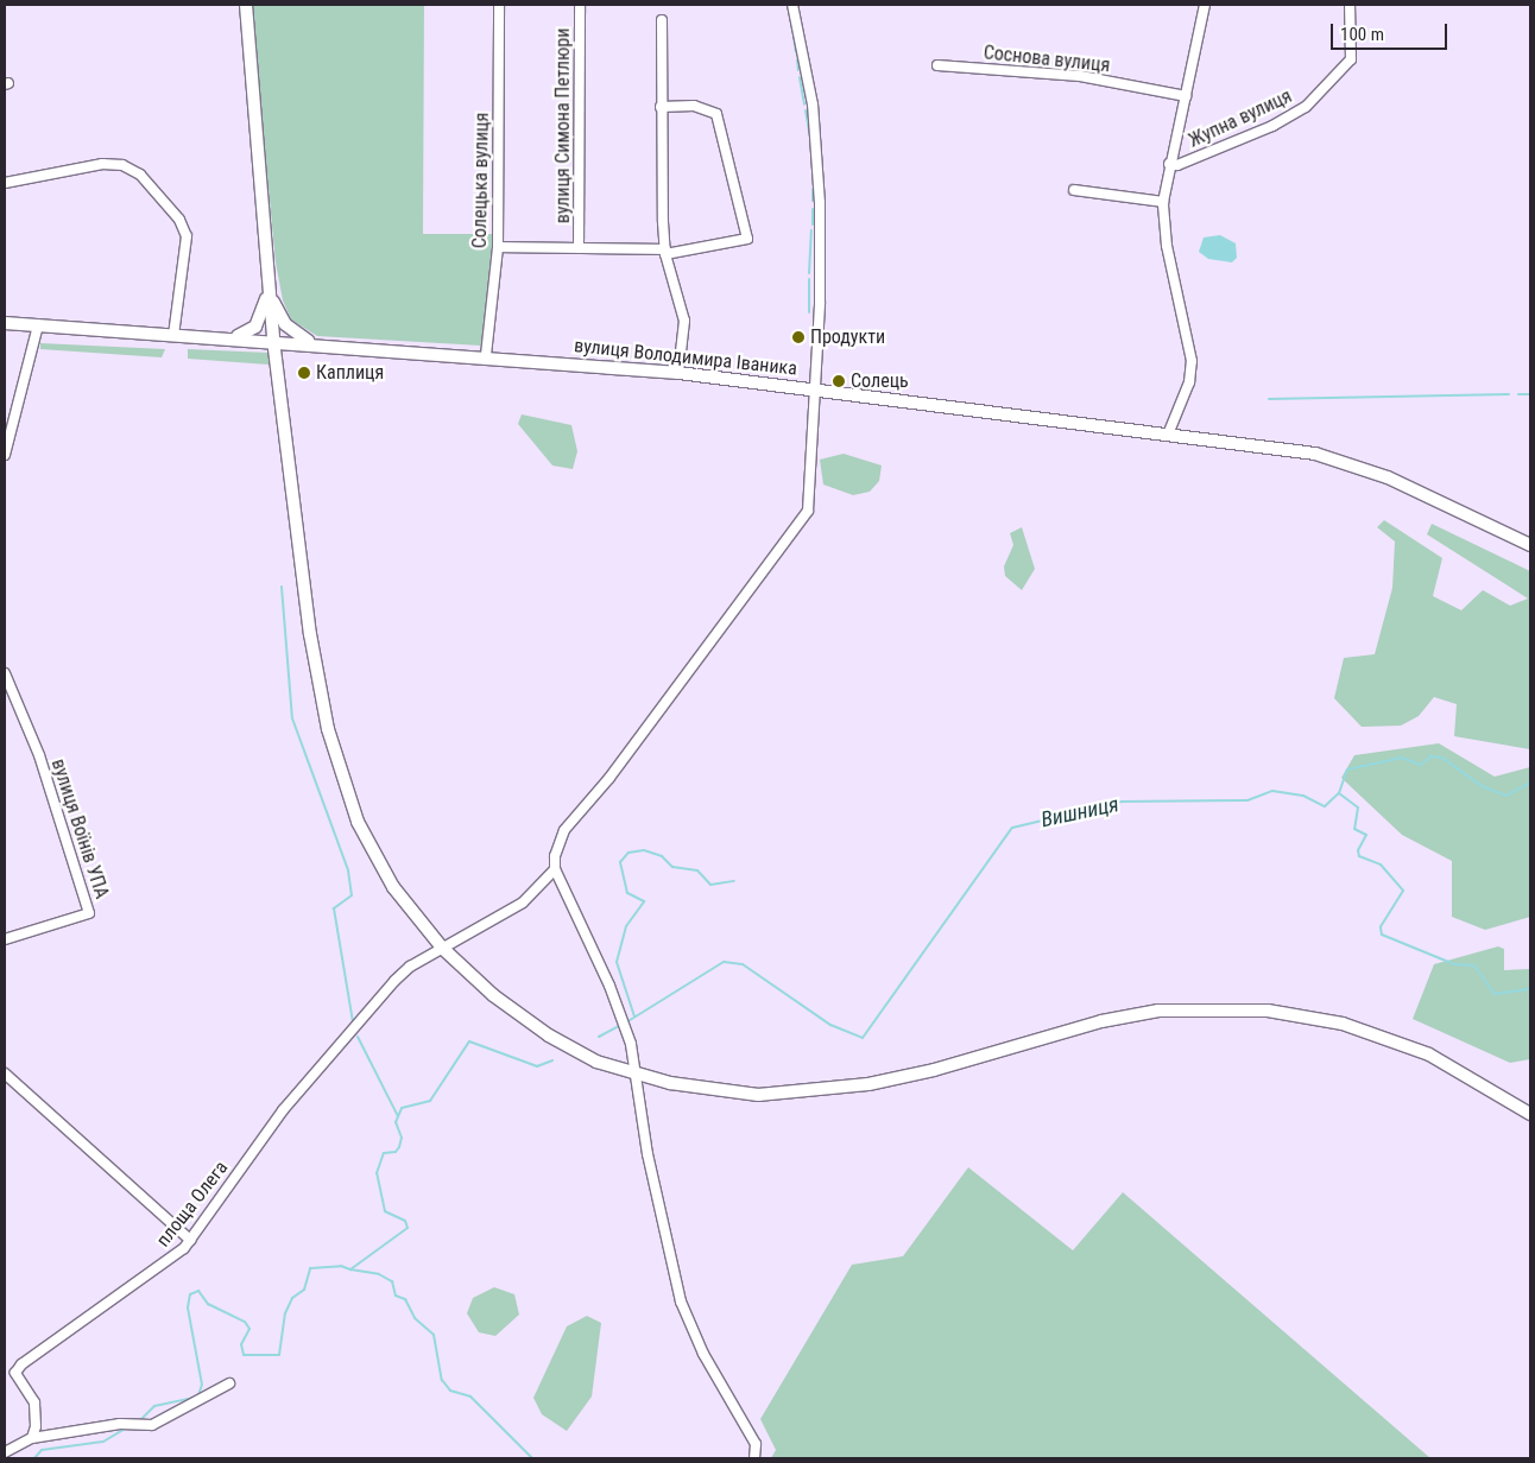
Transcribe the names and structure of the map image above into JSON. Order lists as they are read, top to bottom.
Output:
{
  "streets": {
    "main road": ["вулиця Володимира Іваника"],
    "street": [
      "Соснова вулиця",
      "Жупна вулиця",
      "вулиця Симона Петлюри",
      "Солецька вулиця",
      "вулиця Воїнів УПА",
      "площа Олега"
    ]
  },
  "crossings": [
    ["Солецька вулиця", "вулиця Володимира Іваника"]
  ],
  "water": ["Вишниця"],
  "places": ["Продукти", "Каплиця", "Солець"],
  "scale_bar": "100 m"
}
